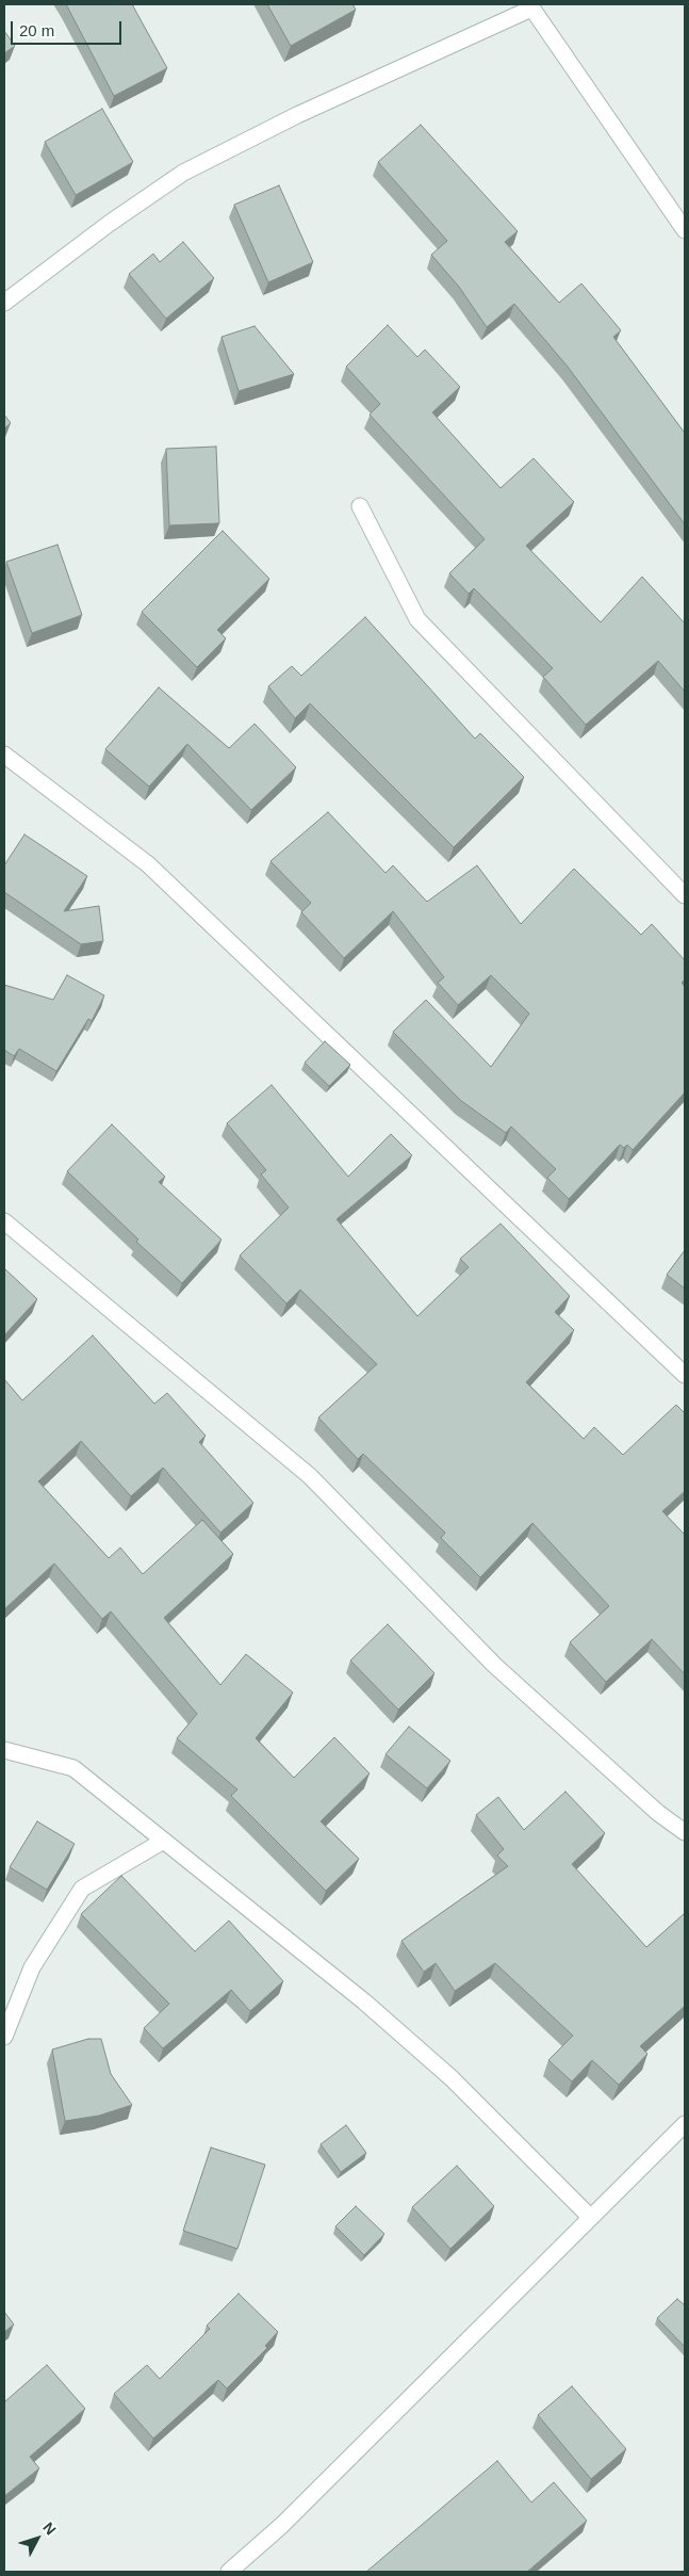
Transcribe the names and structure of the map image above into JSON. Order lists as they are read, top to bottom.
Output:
{
  "scale_bar": "20 m",
  "north": "top right"
}
